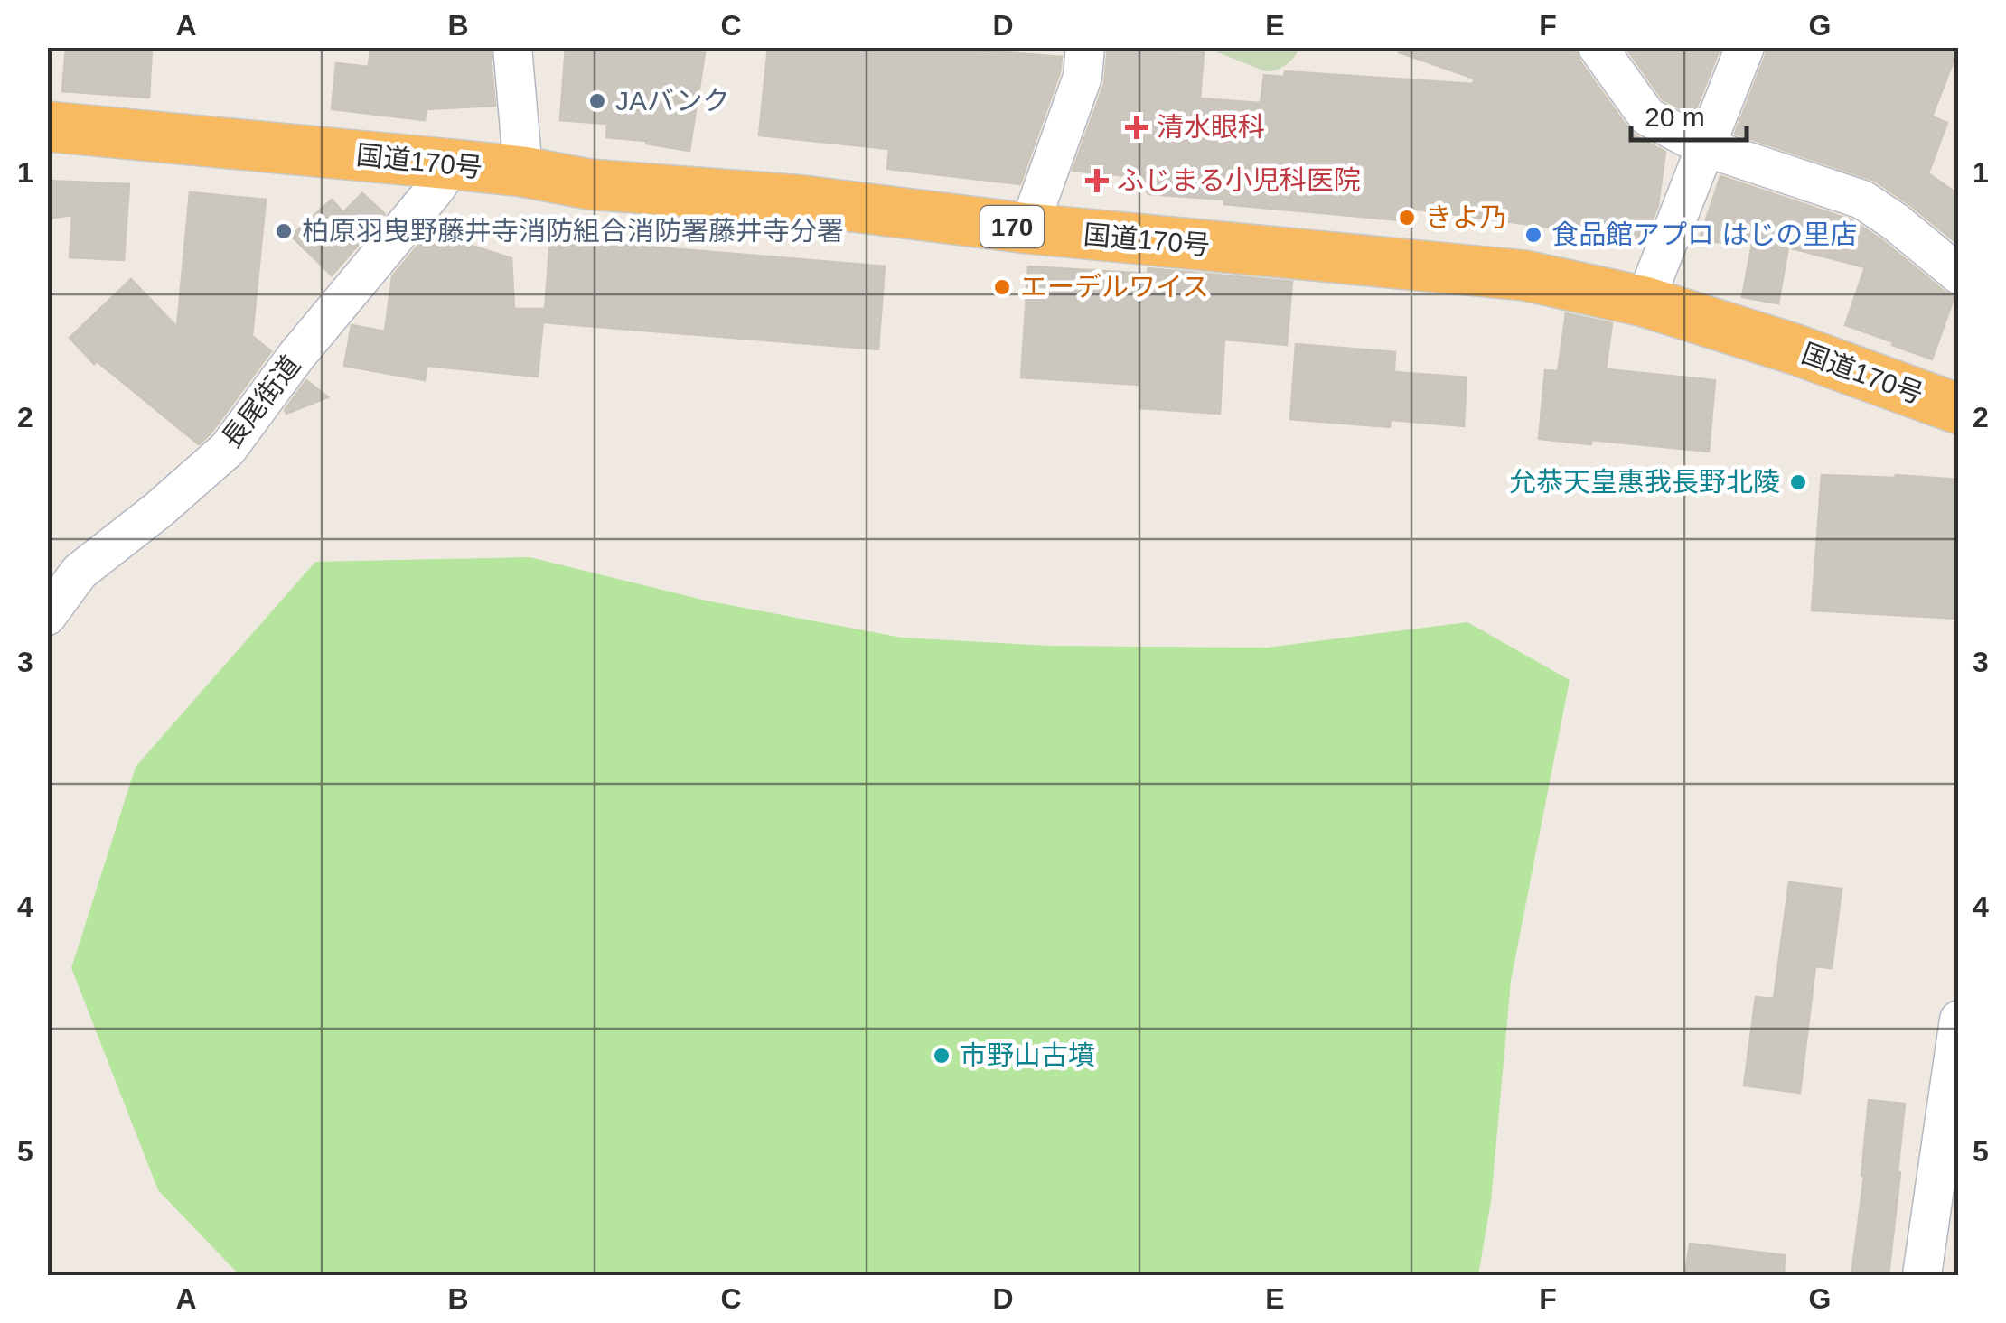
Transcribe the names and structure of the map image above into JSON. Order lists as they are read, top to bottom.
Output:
{
  "streets": {
    "highway": ["国道170号", "170"],
    "street": ["長尾街道"]
  },
  "crossings": [
    ["国道170号", "長尾街道"]
  ],
  "places": {
    "other": [
      "JAバンク",
      "きよ乃",
      "柏原羽曳野藤井寺消防組合消防署藤井寺分署",
      "食品館アプロ はじの里店",
      "エーデルワイス",
      "允恭天皇惠我長野北陵",
      "市野山古墳"
    ],
    "health": ["清水眼科", "ふじまる小児科医院"]
  },
  "scale_bar": "20 m",
  "grid": {
    "columns": [
      "A",
      "B",
      "C",
      "D",
      "E",
      "F",
      "G"
    ],
    "rows": [
      "1",
      "2",
      "3",
      "4",
      "5"
    ]
  }
}
